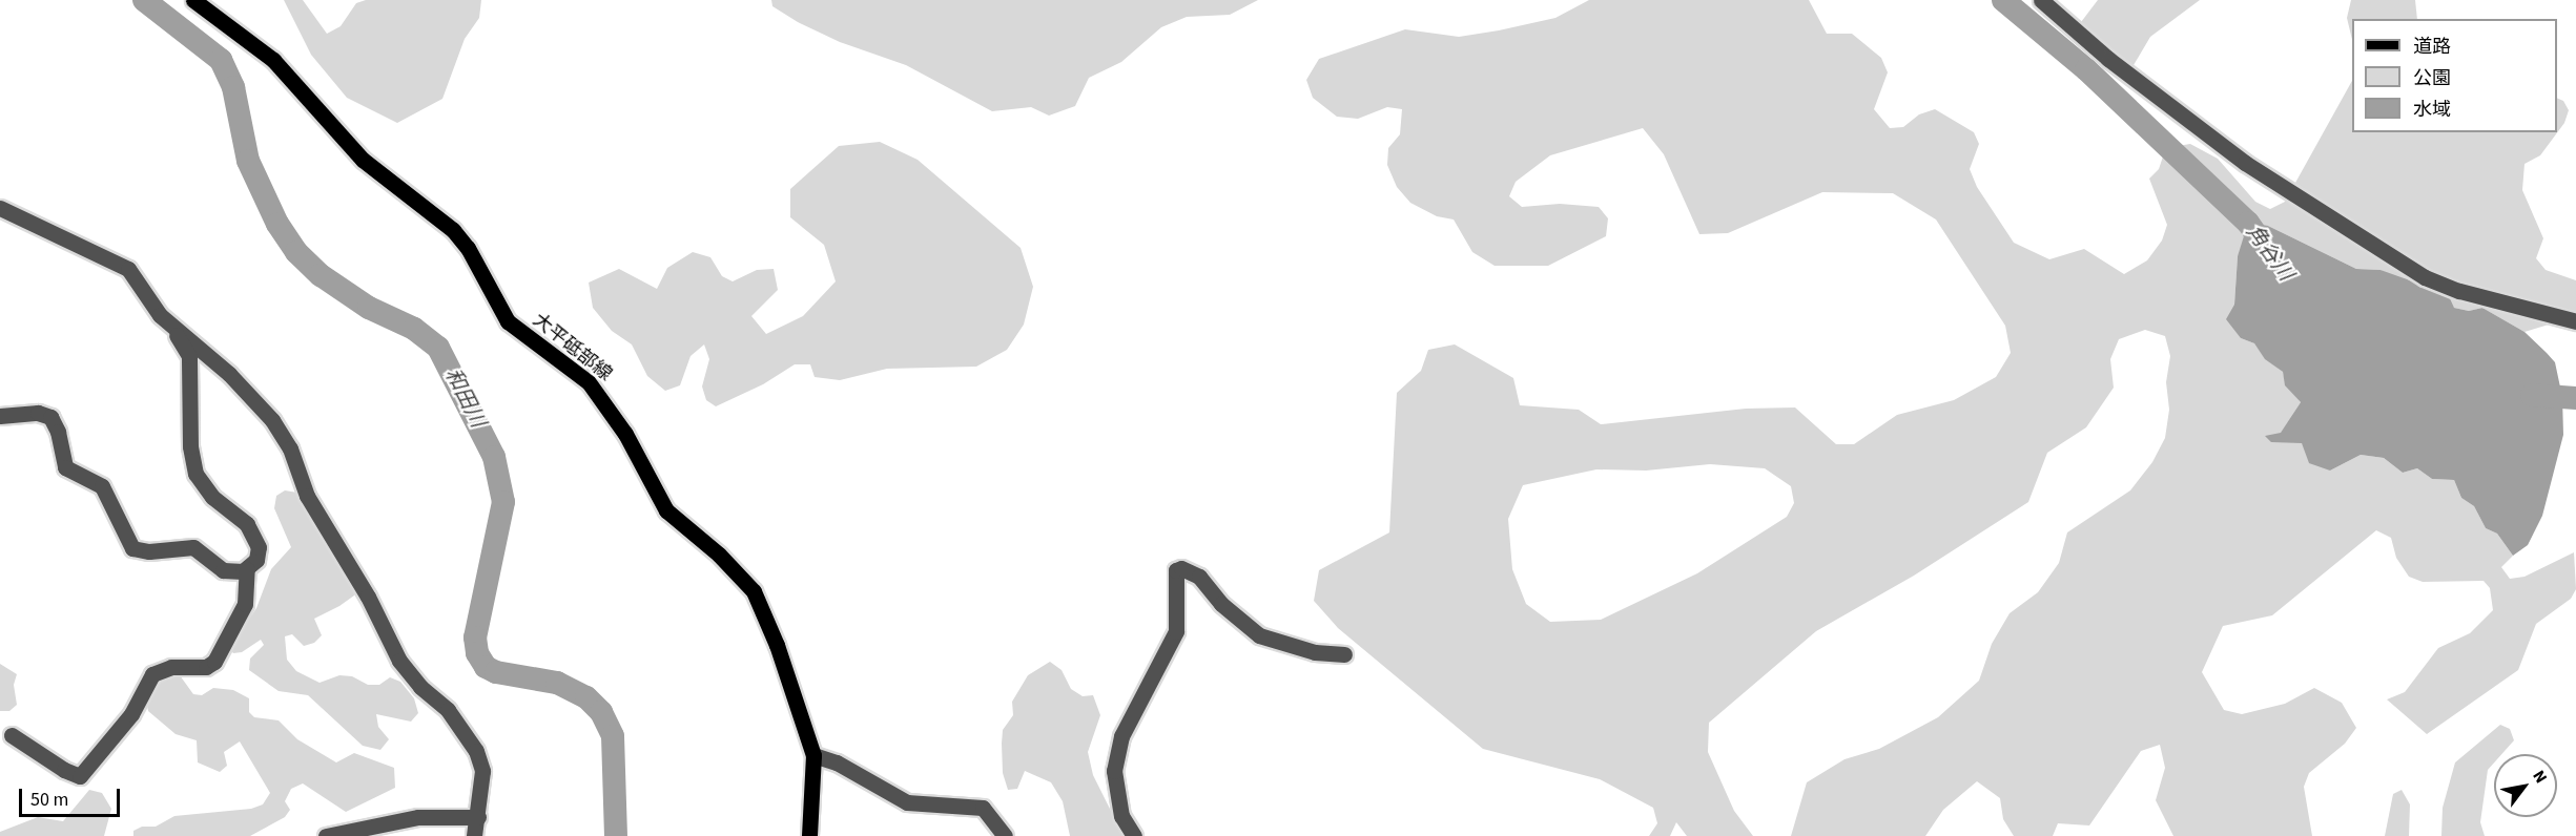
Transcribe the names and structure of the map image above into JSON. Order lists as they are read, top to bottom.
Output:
{
  "streets": {
    "main road": ["大平砥部線"]
  },
  "water": ["角谷川", "和田川"],
  "legend": ["道路", "公園", "水域"],
  "scale_bar": "50 m",
  "north": "top right"
}
